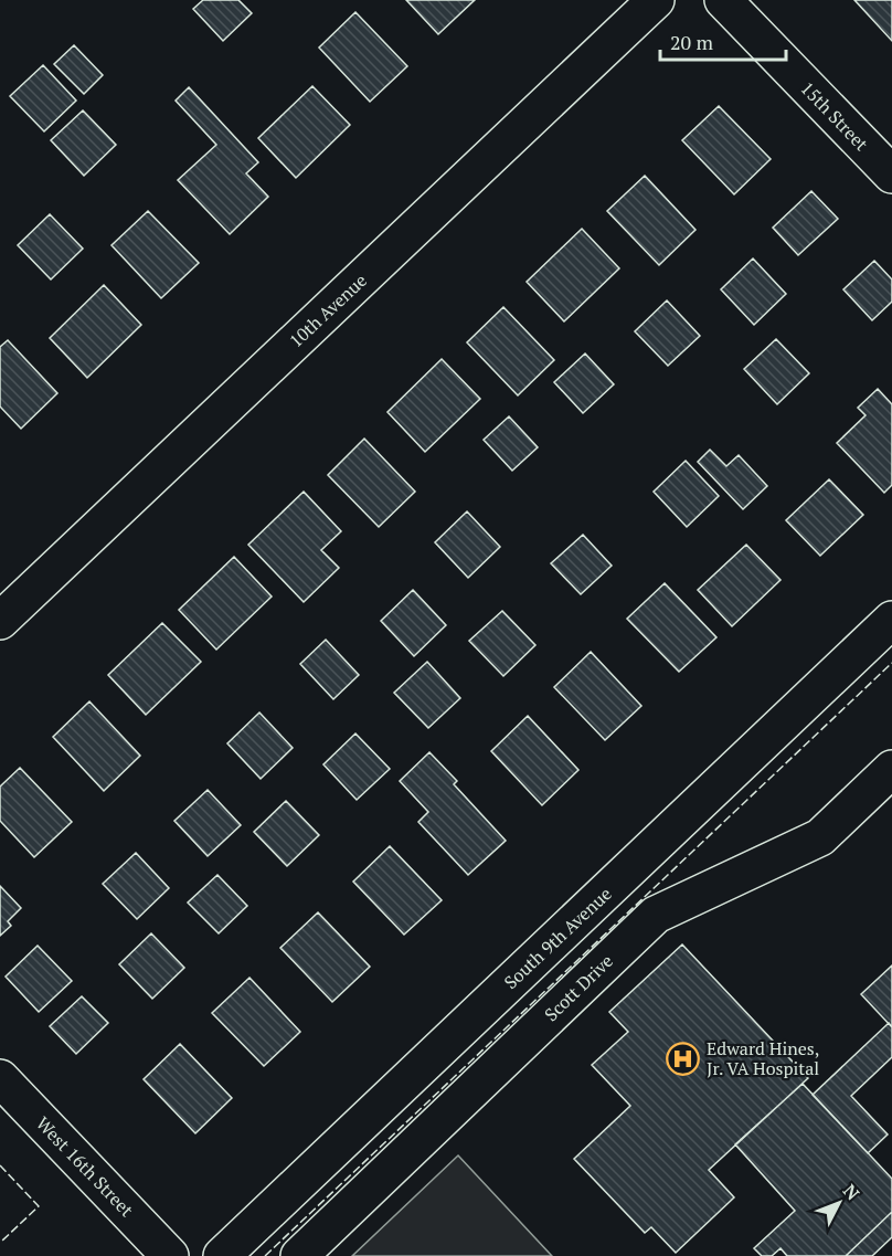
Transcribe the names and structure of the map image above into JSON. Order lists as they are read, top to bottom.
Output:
{
  "streets": {
    "street": [
      "15th Street",
      "10th Avenue",
      "South 9th Avenue",
      "Scott Drive",
      "West 16th Street"
    ]
  },
  "places": {
    "hospital": ["Edward Hines, Jr. VA Hospital"]
  },
  "scale_bar": "20 m",
  "north": "top right"
}
